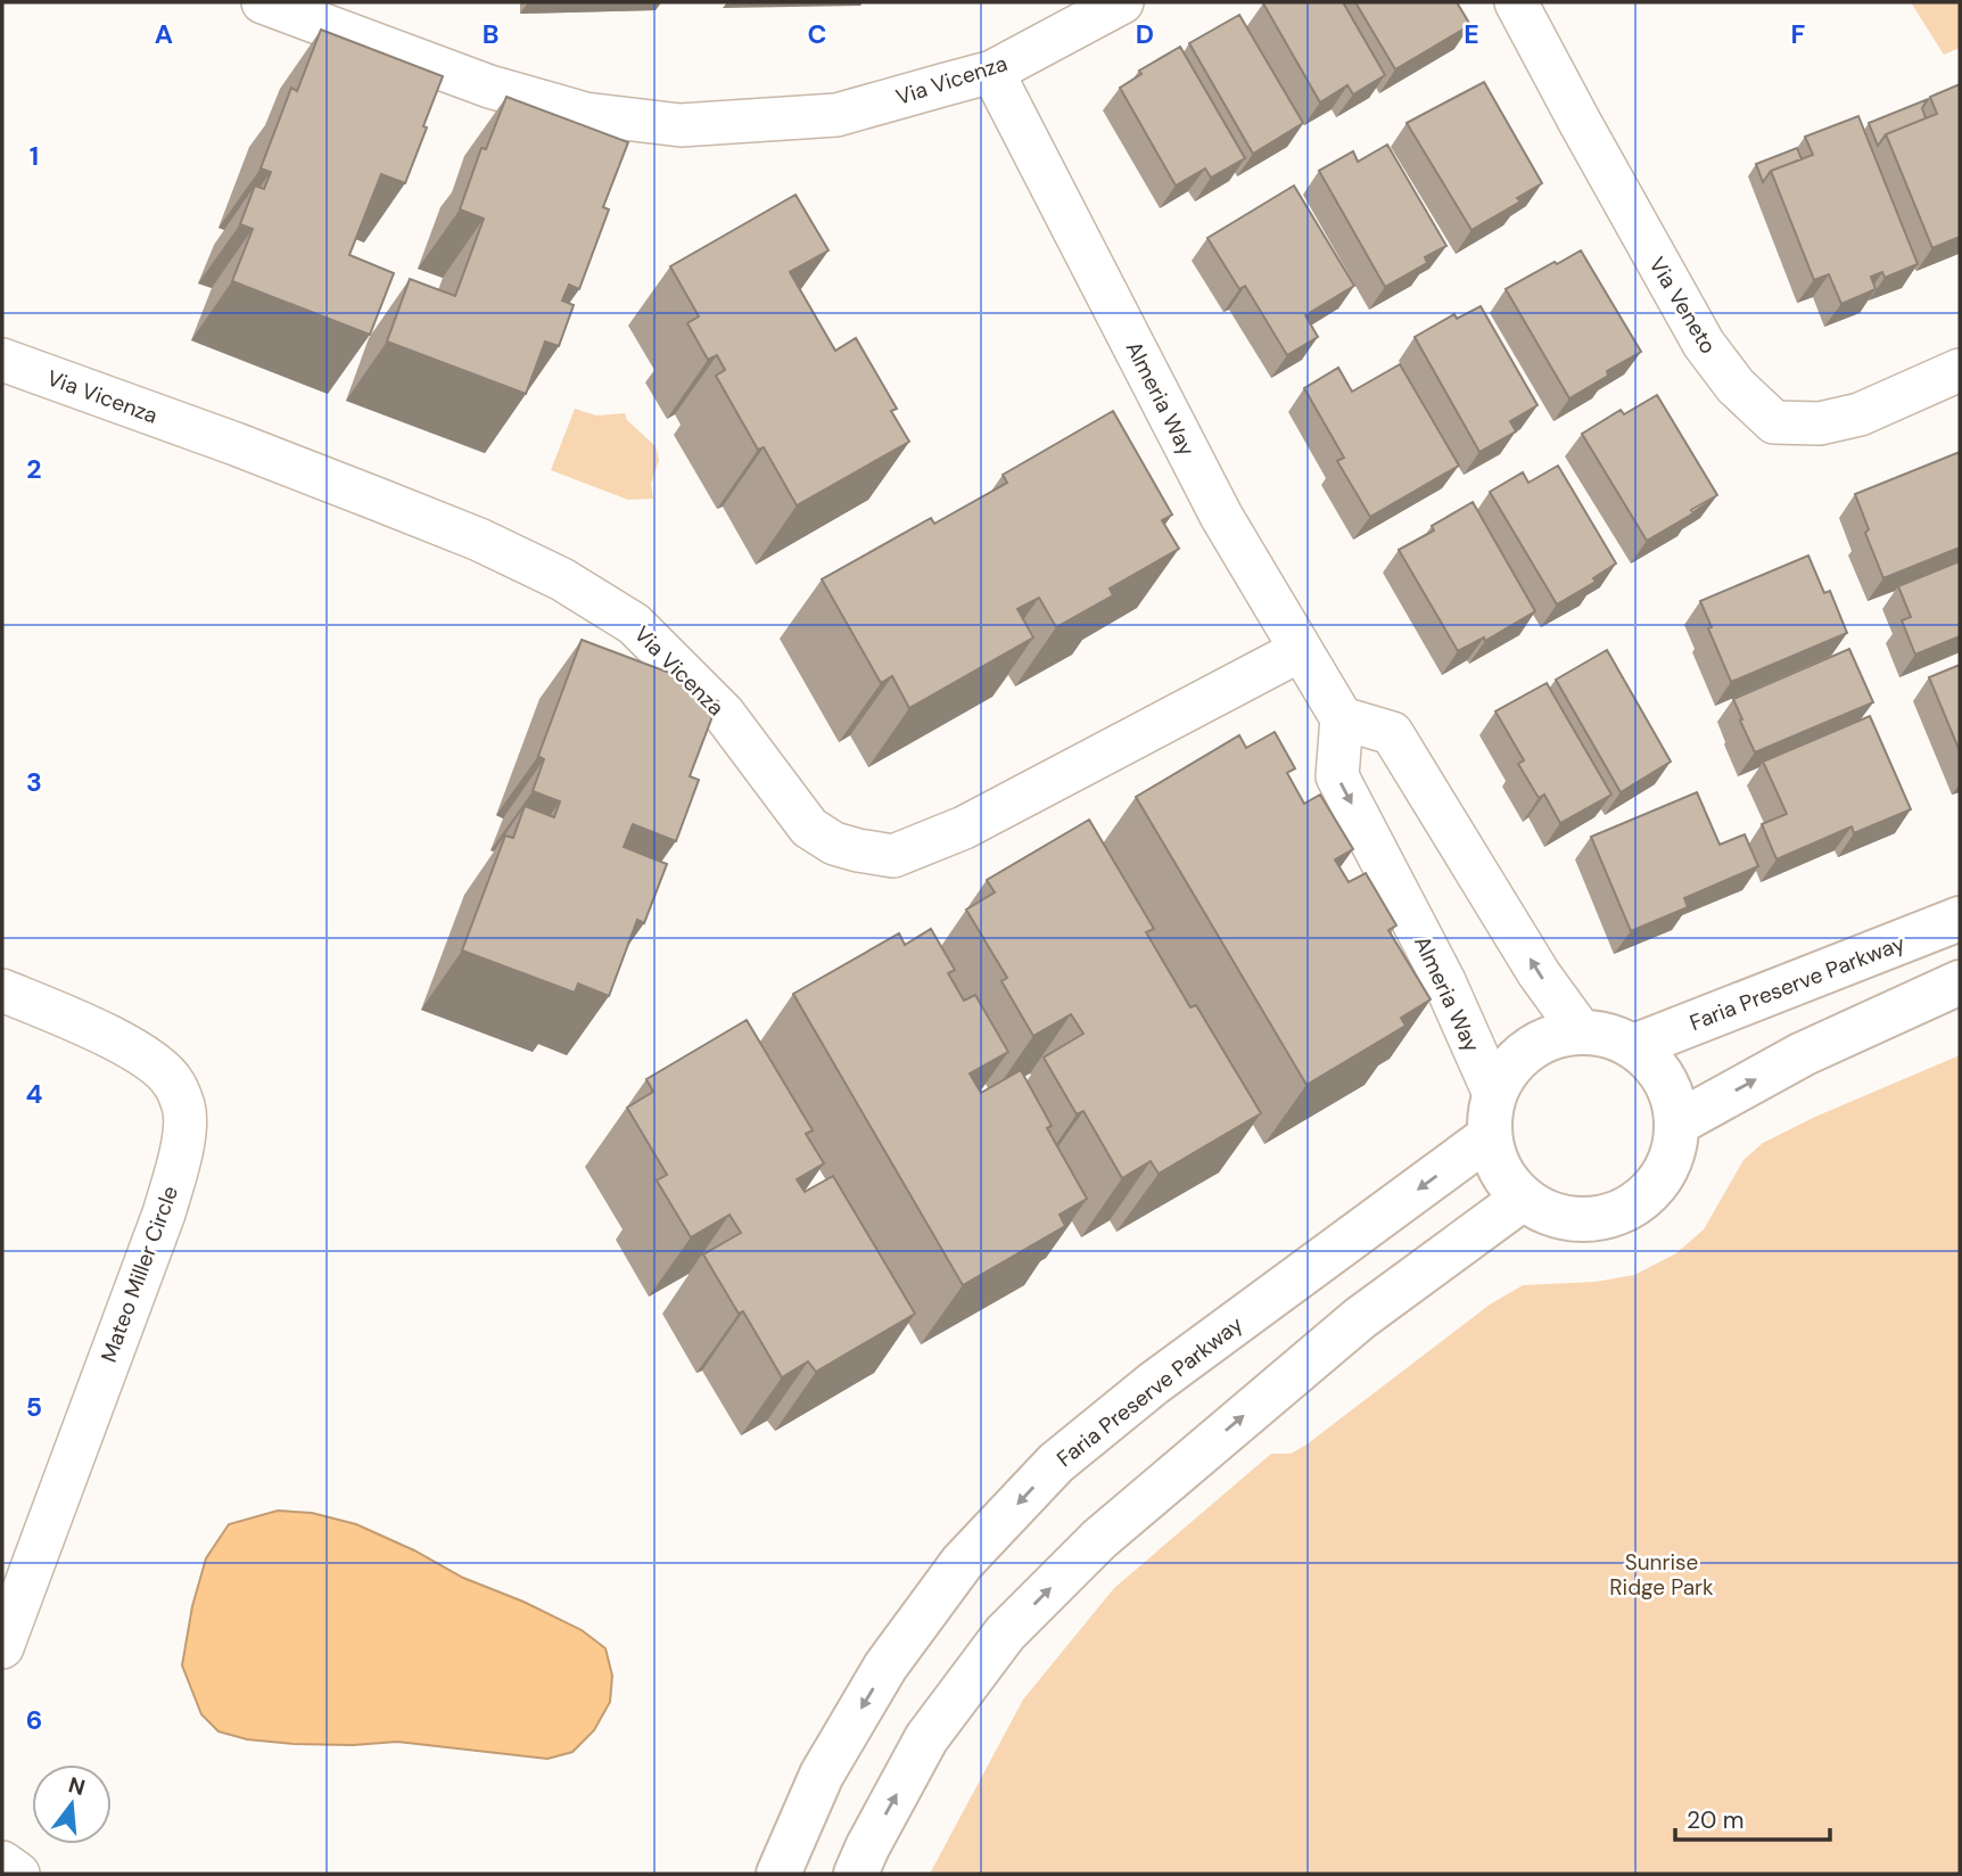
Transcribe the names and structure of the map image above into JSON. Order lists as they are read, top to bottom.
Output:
{
  "streets": {
    "street": [
      "Via Vicenza",
      "Via Veneto",
      "Almeria Way",
      "Faria Preserve Parkway",
      "Mateo Miller Circle"
    ]
  },
  "crossings": [
    ["Via Vicenza", "Almeria Way"],
    ["Almeria Way", "Faria Preserve Parkway"]
  ],
  "parks": ["Sunrise Ridge Park"],
  "scale_bar": "20 m",
  "north": "top",
  "grid": {
    "columns": [
      "A",
      "B",
      "C",
      "D",
      "E",
      "F"
    ],
    "rows": [
      "1",
      "2",
      "3",
      "4",
      "5",
      "6"
    ]
  }
}
